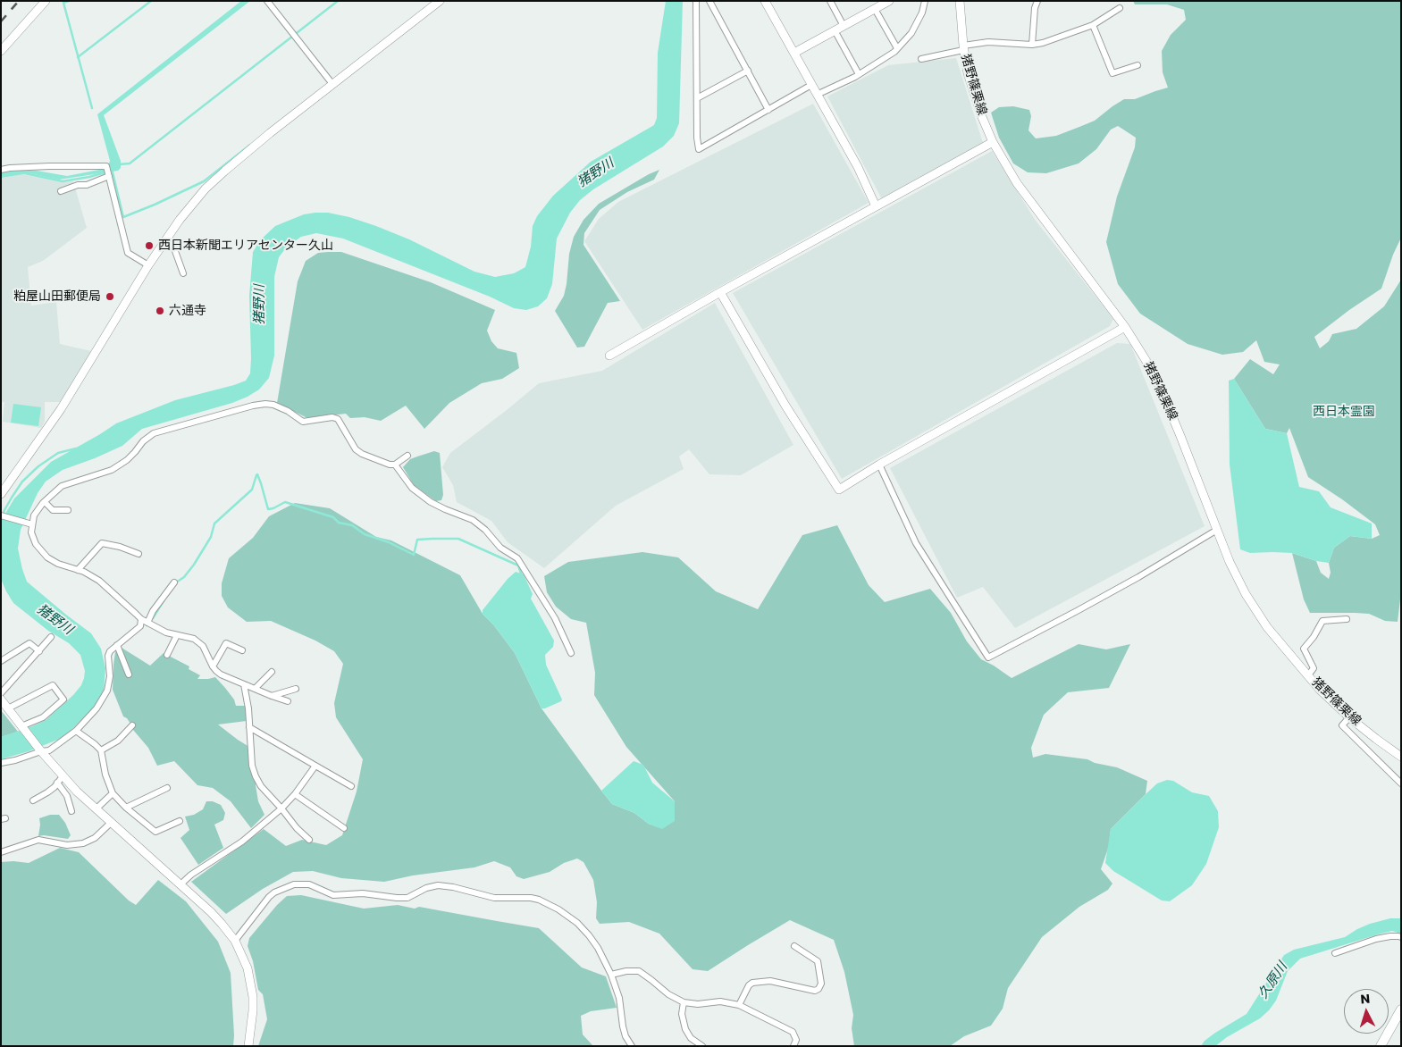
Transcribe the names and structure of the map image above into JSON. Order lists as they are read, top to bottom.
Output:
{
  "streets": {
    "street": ["猪野篠栗線"]
  },
  "water": ["猪野川", "久原川"],
  "parks": ["西日本霊園"],
  "places": ["西日本新聞エリアセンター久山", "粕屋山田郵便局", "六通寺"],
  "north": "top"
}
